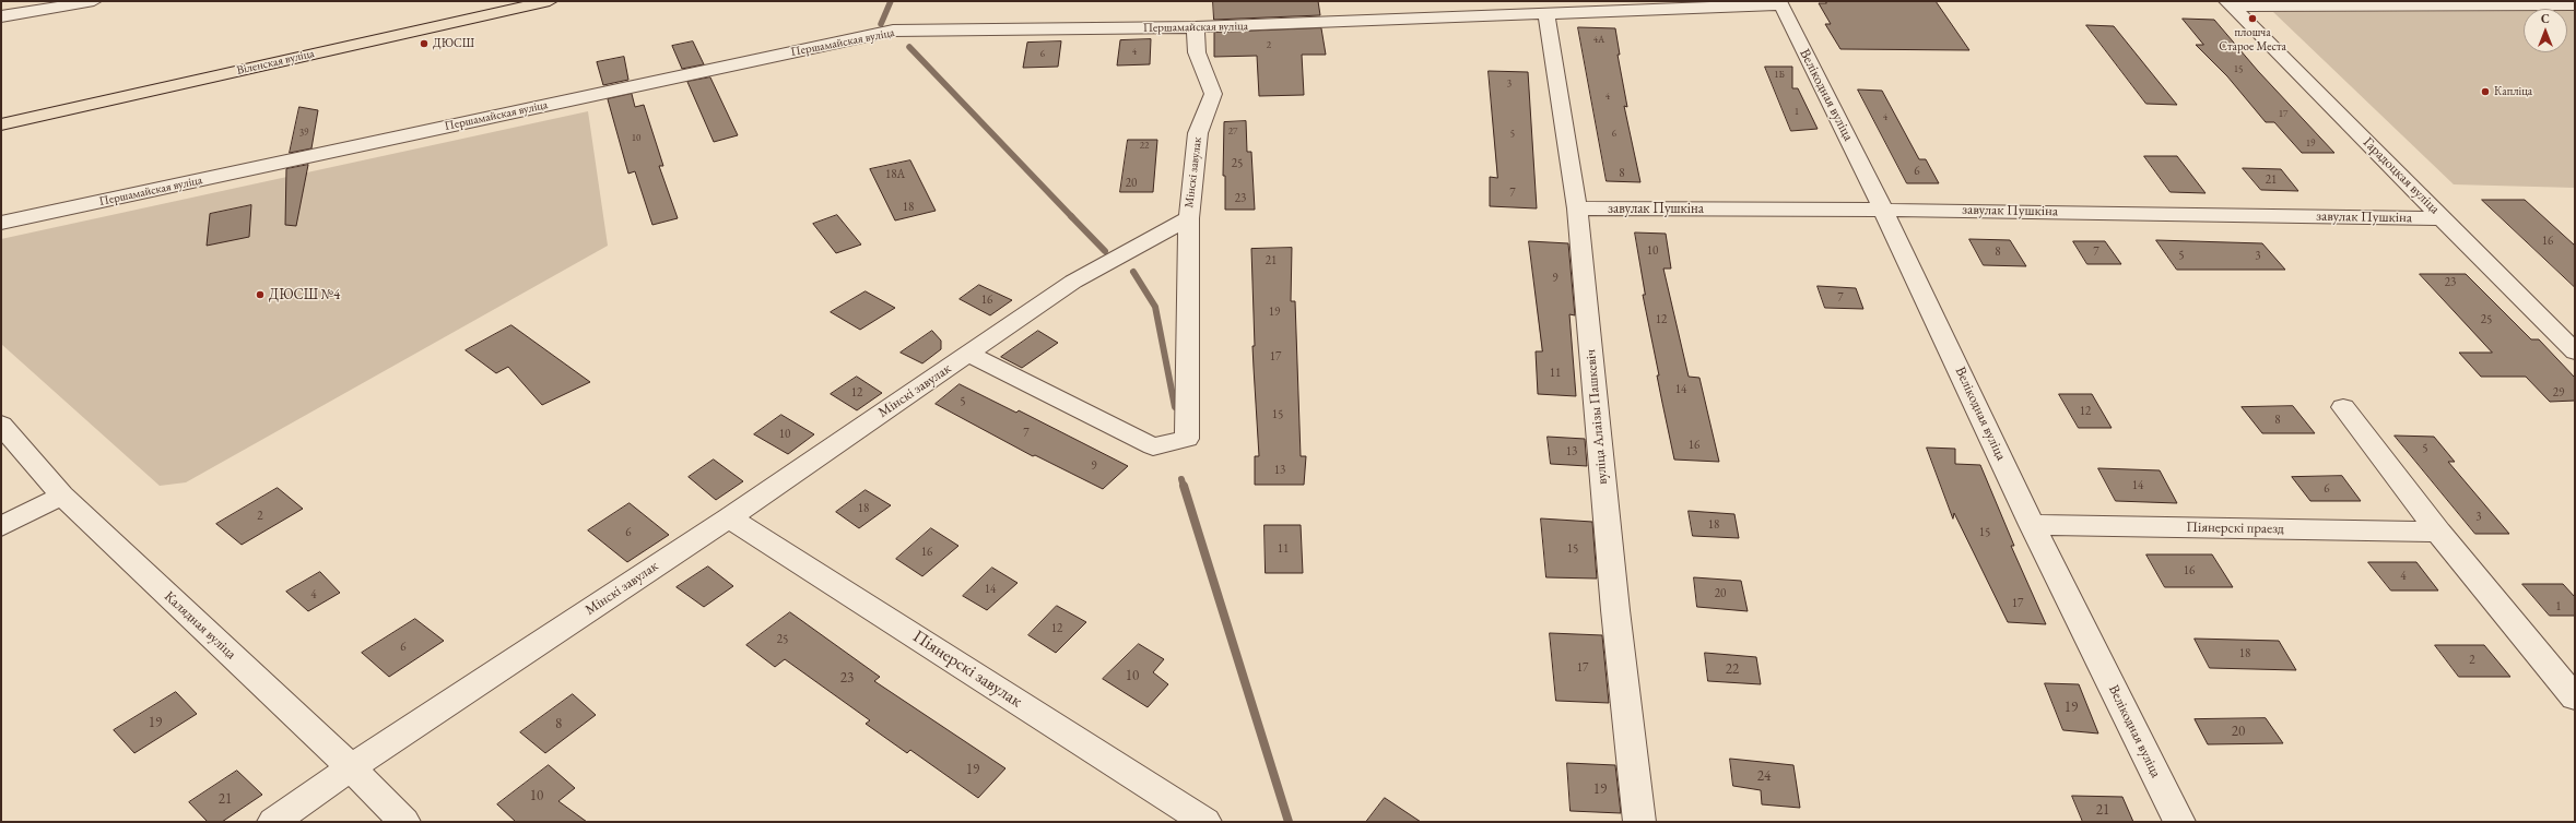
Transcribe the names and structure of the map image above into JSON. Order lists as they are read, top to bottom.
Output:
{
  "streets": {
    "main road": ["Віленская вуліца"],
    "street": [
      "Першамайская вуліца",
      "Велікодная вуліца",
      "Мінскі завулак",
      "Гарадоцкая вуліца",
      "завулак Пушкіна",
      "вуліца Алаізы Пашкевіч",
      "Піянерскі праезд",
      "Калядная вуліца",
      "Піянерскі завулак"
    ]
  },
  "crossings": [
    ["Першамайская вуліца", "Велікодная вуліца"],
    ["Першамайская вуліца", "Мінскі завулак"],
    ["Першамайская вуліца", "вуліца Алаізы Пашкевіч"],
    ["Велікодная вуліца", "завулак Пушкіна"],
    ["Велікодная вуліца", "Піянерскі праезд"],
    ["Мінскі завулак", "Калядная вуліца"],
    ["Мінскі завулак", "Піянерскі завулак"],
    ["Гарадоцкая вуліца", "завулак Пушкіна"],
    ["завулак Пушкіна", "вуліца Алаізы Пашкевіч"]
  ],
  "places": [
    "плошча Старое Места",
    "ДЮСШ",
    "Капліца",
    "ДЮСШ №4"
  ],
  "house_numbers": [
    "4А",
    "2",
    "4",
    "6",
    "15",
    "1Б",
    "3",
    "4",
    "1",
    "17",
    "4",
    "27",
    "39",
    "5",
    "6",
    "10",
    "19",
    "22",
    "25",
    "6",
    "8",
    "18А",
    "21",
    "20",
    "7",
    "23",
    "18",
    "16",
    "10",
    "8",
    "7",
    "5",
    "3",
    "21",
    "9",
    "23",
    "7",
    "16",
    "19",
    "12",
    "25",
    "17",
    "11",
    "14",
    "12",
    "29",
    "5",
    "12",
    "15",
    "8",
    "7",
    "10",
    "16",
    "5",
    "13",
    "9",
    "13",
    "14",
    "6",
    "18",
    "2",
    "3",
    "18",
    "6",
    "15",
    "11",
    "15",
    "16",
    "16",
    "4",
    "14",
    "20",
    "4",
    "17",
    "1",
    "12",
    "25",
    "6",
    "18",
    "2",
    "17",
    "22",
    "10",
    "23",
    "19",
    "19",
    "8",
    "20",
    "19",
    "24",
    "19",
    "10",
    "21",
    "21"
  ],
  "north": "top"
}
